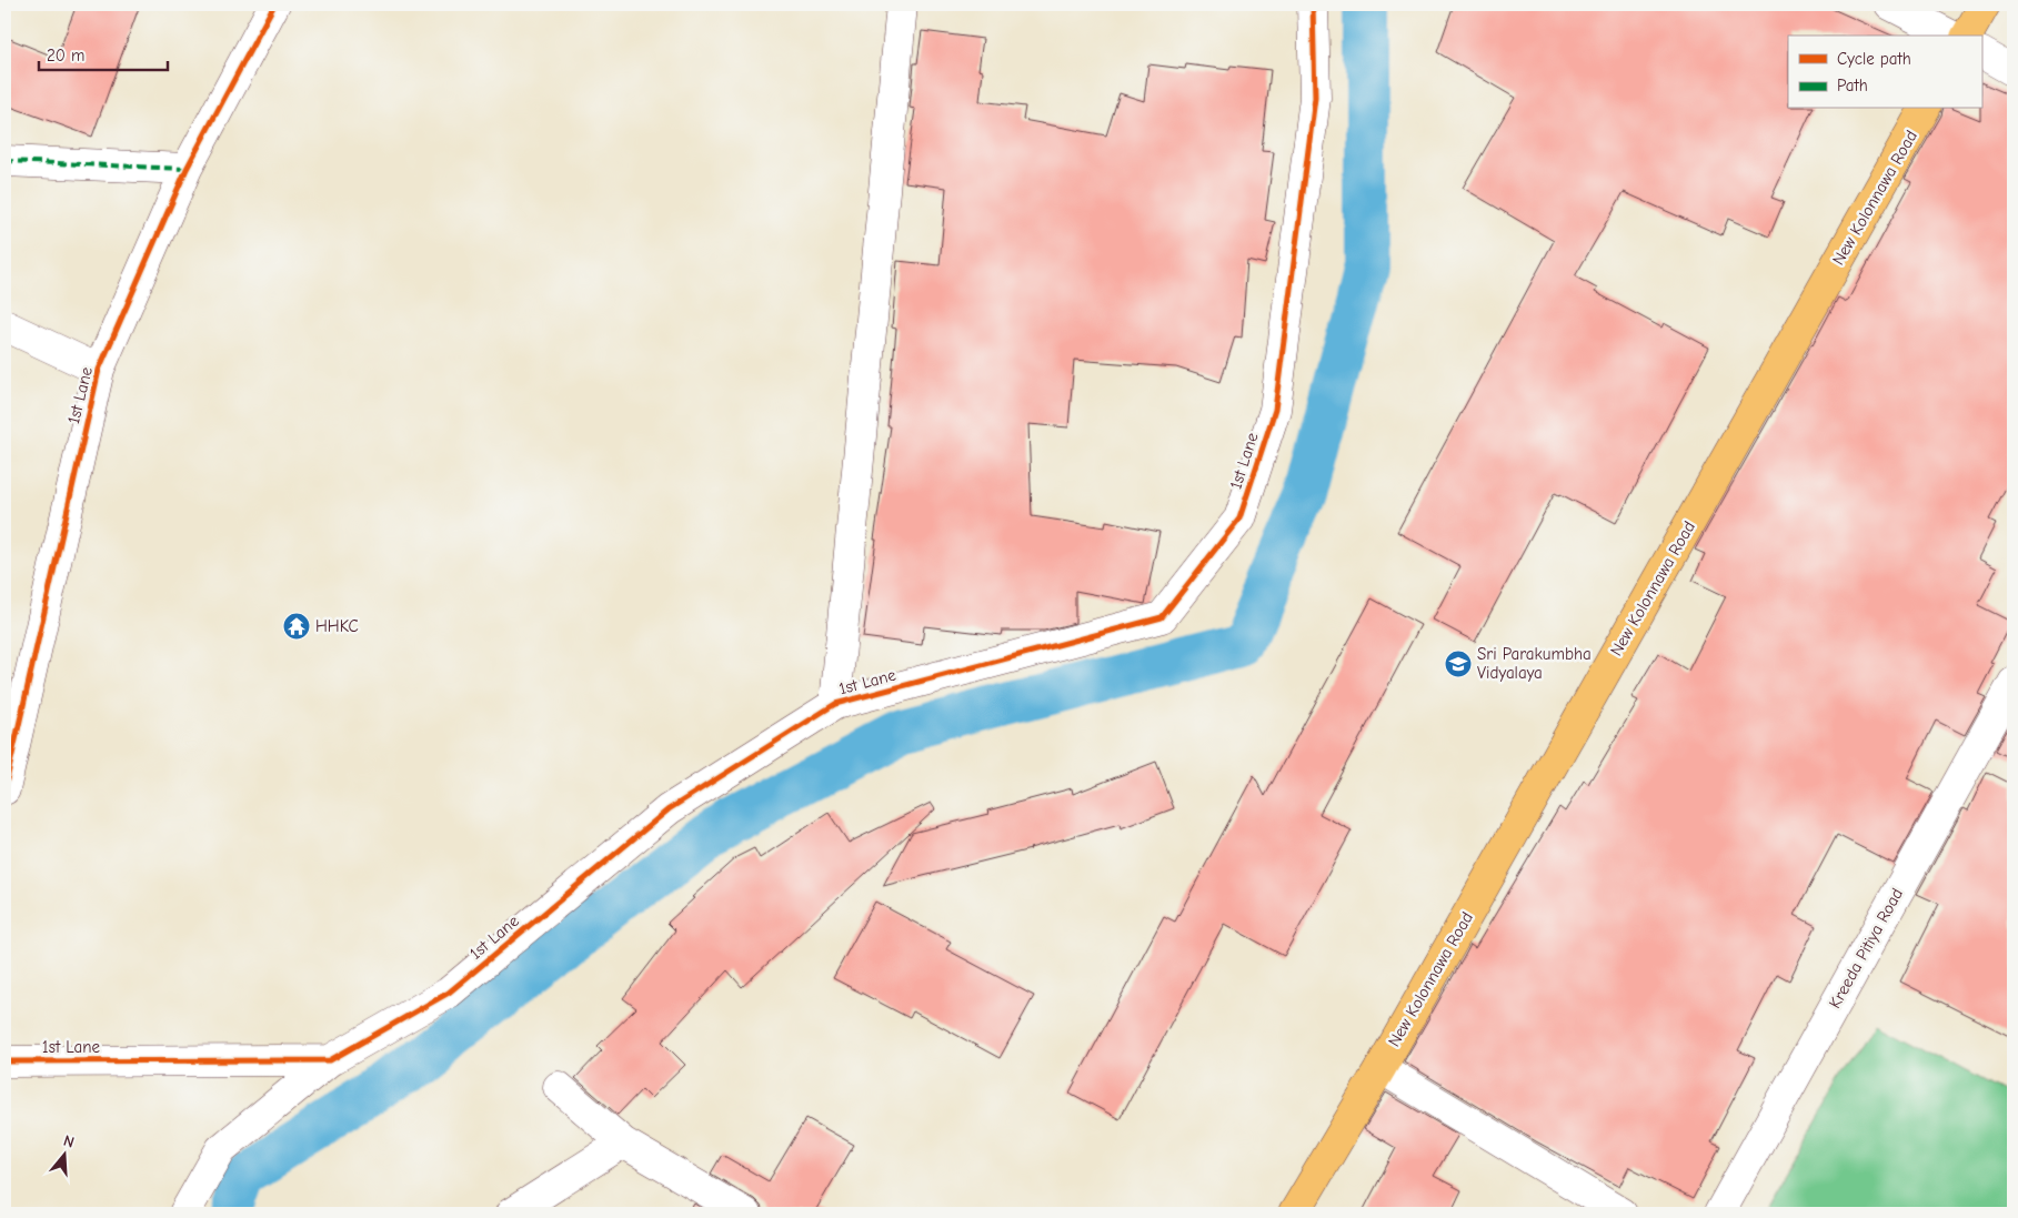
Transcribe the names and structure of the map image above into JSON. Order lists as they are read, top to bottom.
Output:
{
  "streets": {
    "main road": ["New Kolonnawa Road"],
    "street": ["1st Lane", "Kreeda Pitiya Road"]
  },
  "places": {
    "temple": ["HHKC"],
    "school or university": ["Sri Parakumbha Vidyalaya"]
  },
  "legend": ["Cycle path", "Path"],
  "scale_bar": "20 m",
  "north": "top"
}
